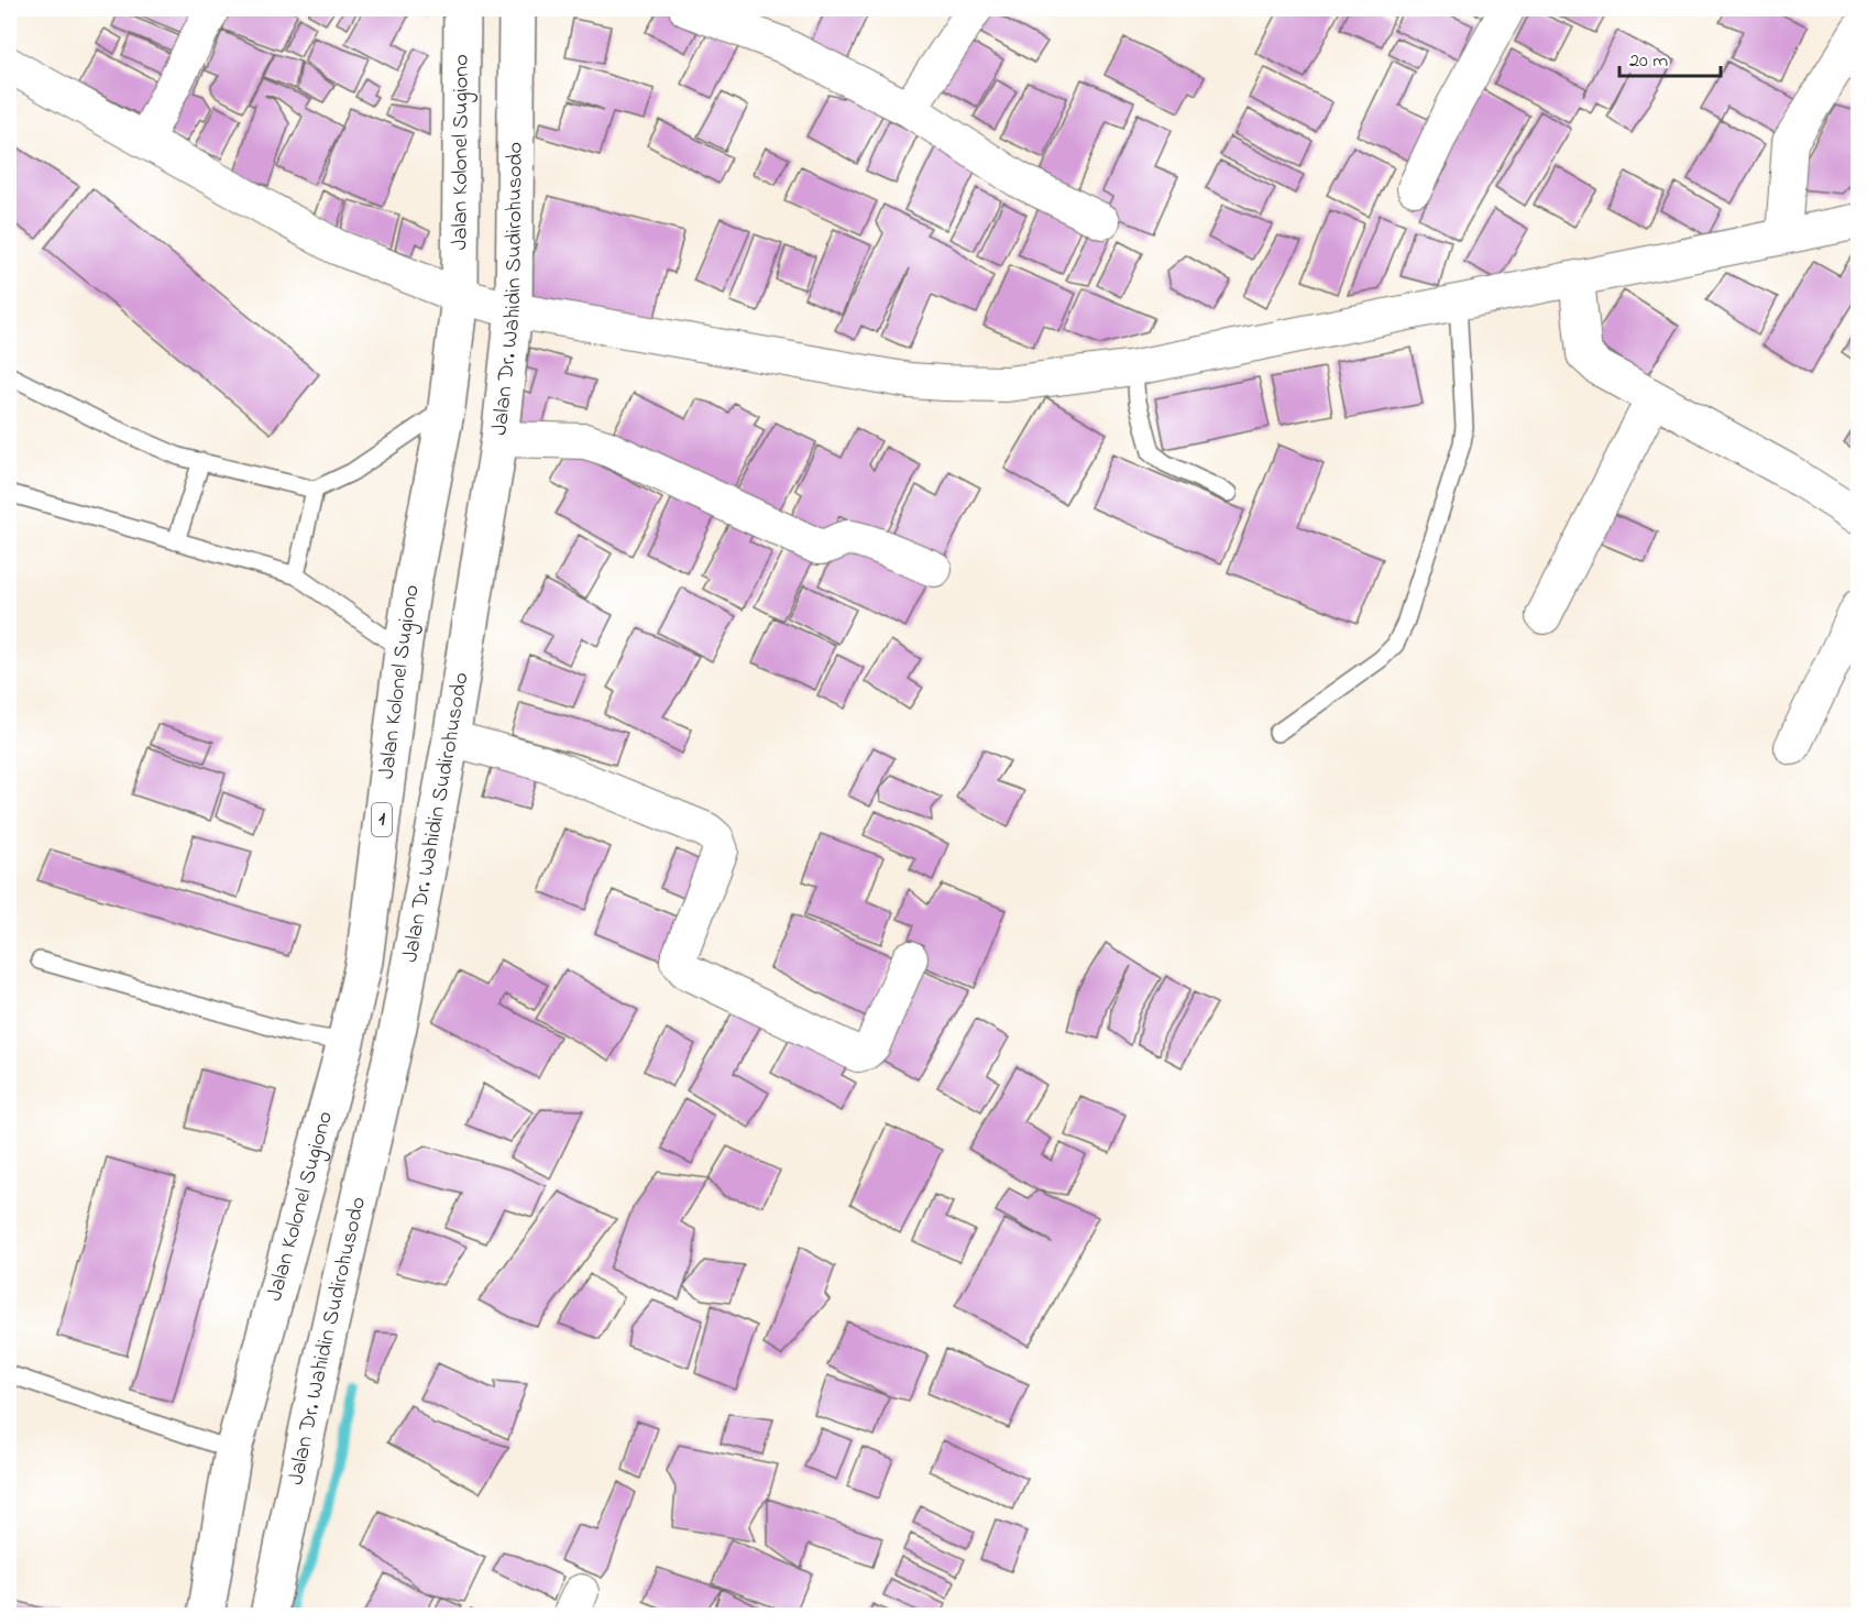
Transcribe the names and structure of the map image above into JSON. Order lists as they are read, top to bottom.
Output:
{
  "streets": {
    "highway": ["Jalan Kolonel Sugiono", "Jalan Dr. Wahidin Sudirohusodo", "1"]
  },
  "scale_bar": "20 m"
}
